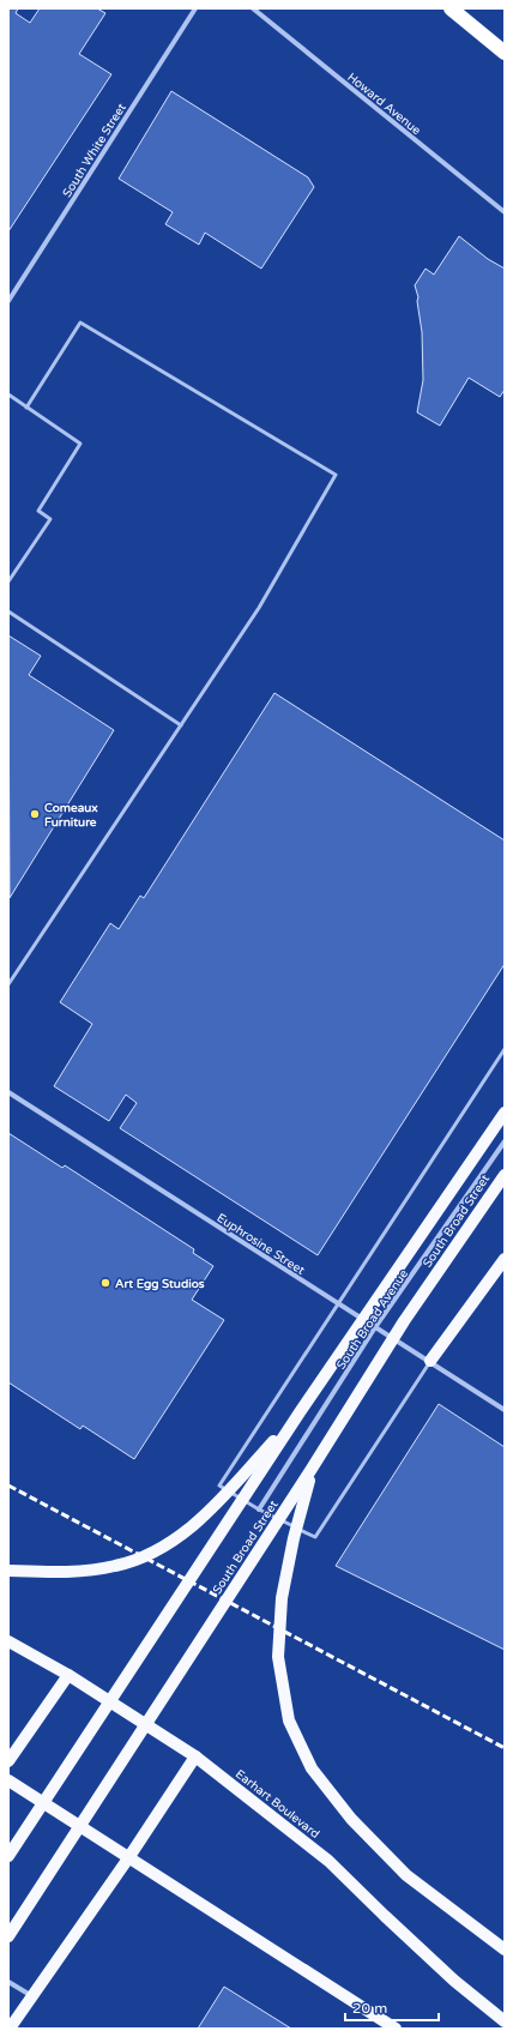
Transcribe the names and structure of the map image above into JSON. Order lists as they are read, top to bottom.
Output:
{
  "streets": {
    "main road": ["South Broad Street", "Earhart Boulevard"],
    "street": [
      "Howard Avenue",
      "South White Street",
      "Euphrosine Street",
      "South Broad Avenue"
    ]
  },
  "crossings": [
    ["Euphrosine Street", "South Broad Avenue"]
  ],
  "places": ["Comeaux Furniture", "Art Egg Studios"],
  "scale_bar": "20 m"
}
